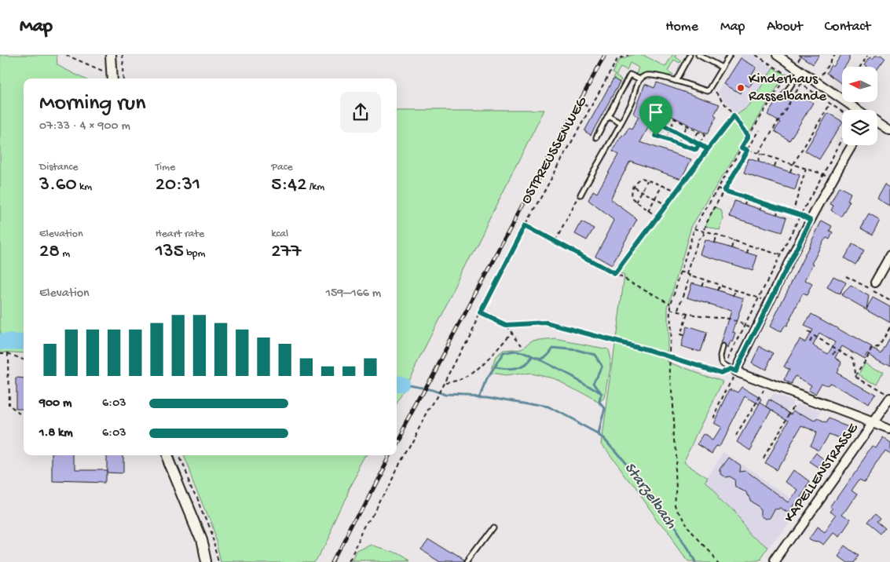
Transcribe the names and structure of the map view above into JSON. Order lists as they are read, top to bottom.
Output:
{
  "streets": {
    "street": ["KAPELLENSTRASSE"],
    "path": ["OSTPREUSSENWEG"]
  },
  "water": ["Starzelbach"],
  "places": ["Kinderhaus Rasselbande"],
  "north": "left",
  "page": {
    "header": "Map",
    "nav": [
      "Home",
      "Map",
      "About",
      "Contact"
    ],
    "heading": ["Morning run", "07:33 · 4 × 900 m"],
    "stats": [
      ["Distance", "3.60 km"],
      ["Time", "20:31"],
      ["Pace", "5:42 /km"],
      ["Elevation", "28 m"],
      ["Heart rate", "135 bpm"],
      ["kcal", "277"]
    ],
    "chart": ["Elevation", "159–166 m"],
    "list": [
      {
        "name": "900 m",
        "note": "6:03"
      },
      {
        "name": "1.8 km",
        "note": "6:03"
      }
    ]
  }
}
